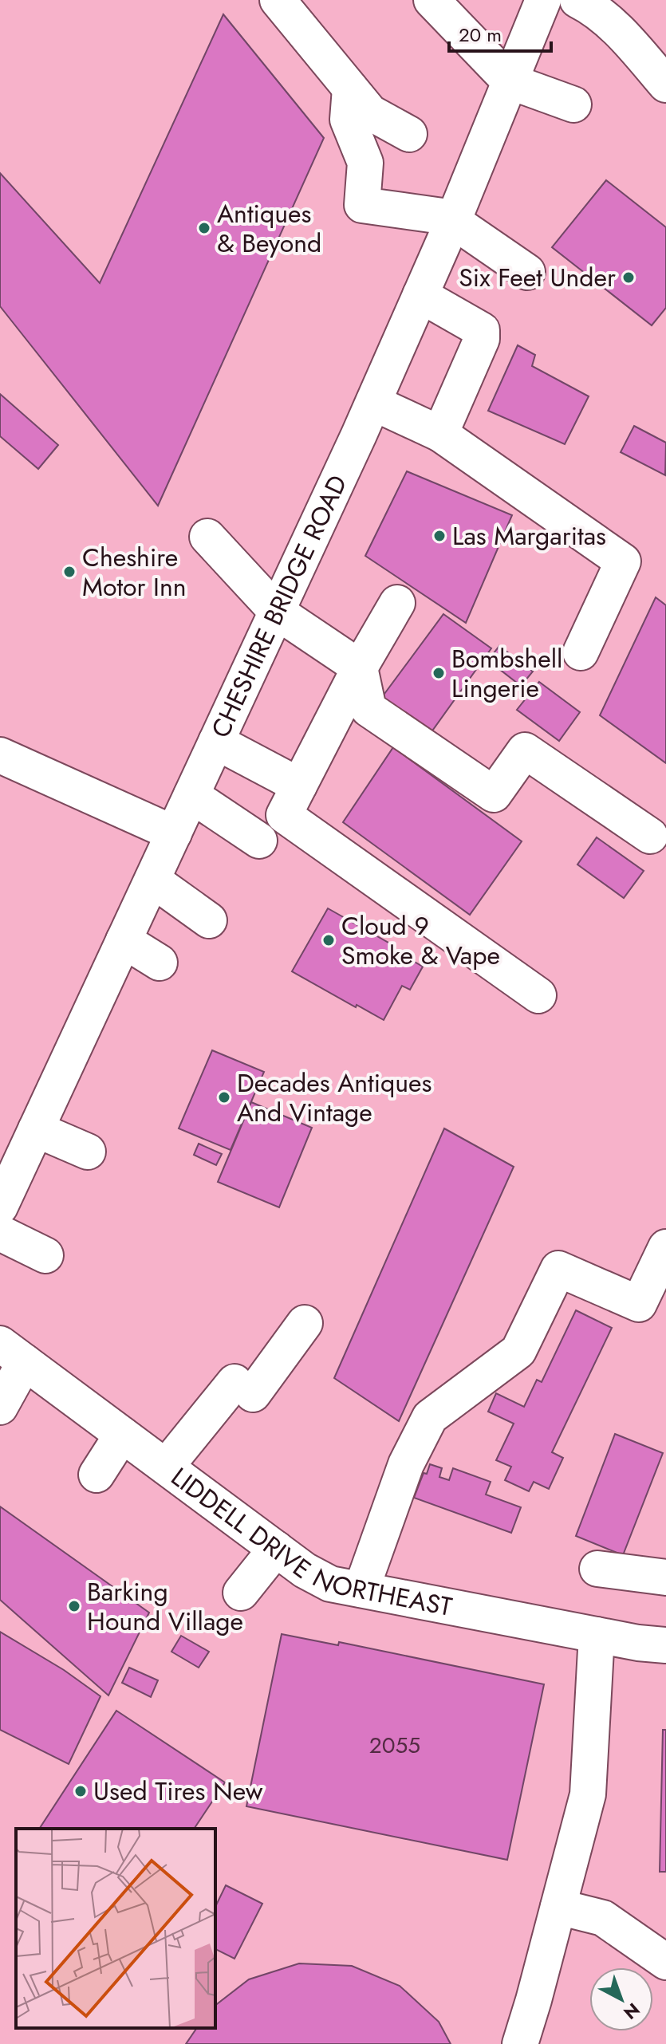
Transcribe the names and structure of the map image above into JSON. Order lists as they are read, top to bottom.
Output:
{
  "streets": {
    "main road": ["CHESHIRE BRIDGE ROAD", "LIDDELL DRIVE NORTHEAST"]
  },
  "places": [
    "Antiques & Beyond",
    "Six Feet Under",
    "Las Margaritas",
    "Cheshire Motor Inn",
    "Bombshell Lingerie",
    "Cloud 9 Smoke & Vape",
    "Decades Antiques And Vintage",
    "Barking Hound Village",
    "Used Tires New"
  ],
  "house_numbers": ["2055"],
  "scale_bar": "20 m",
  "north": "bottom right"
}
